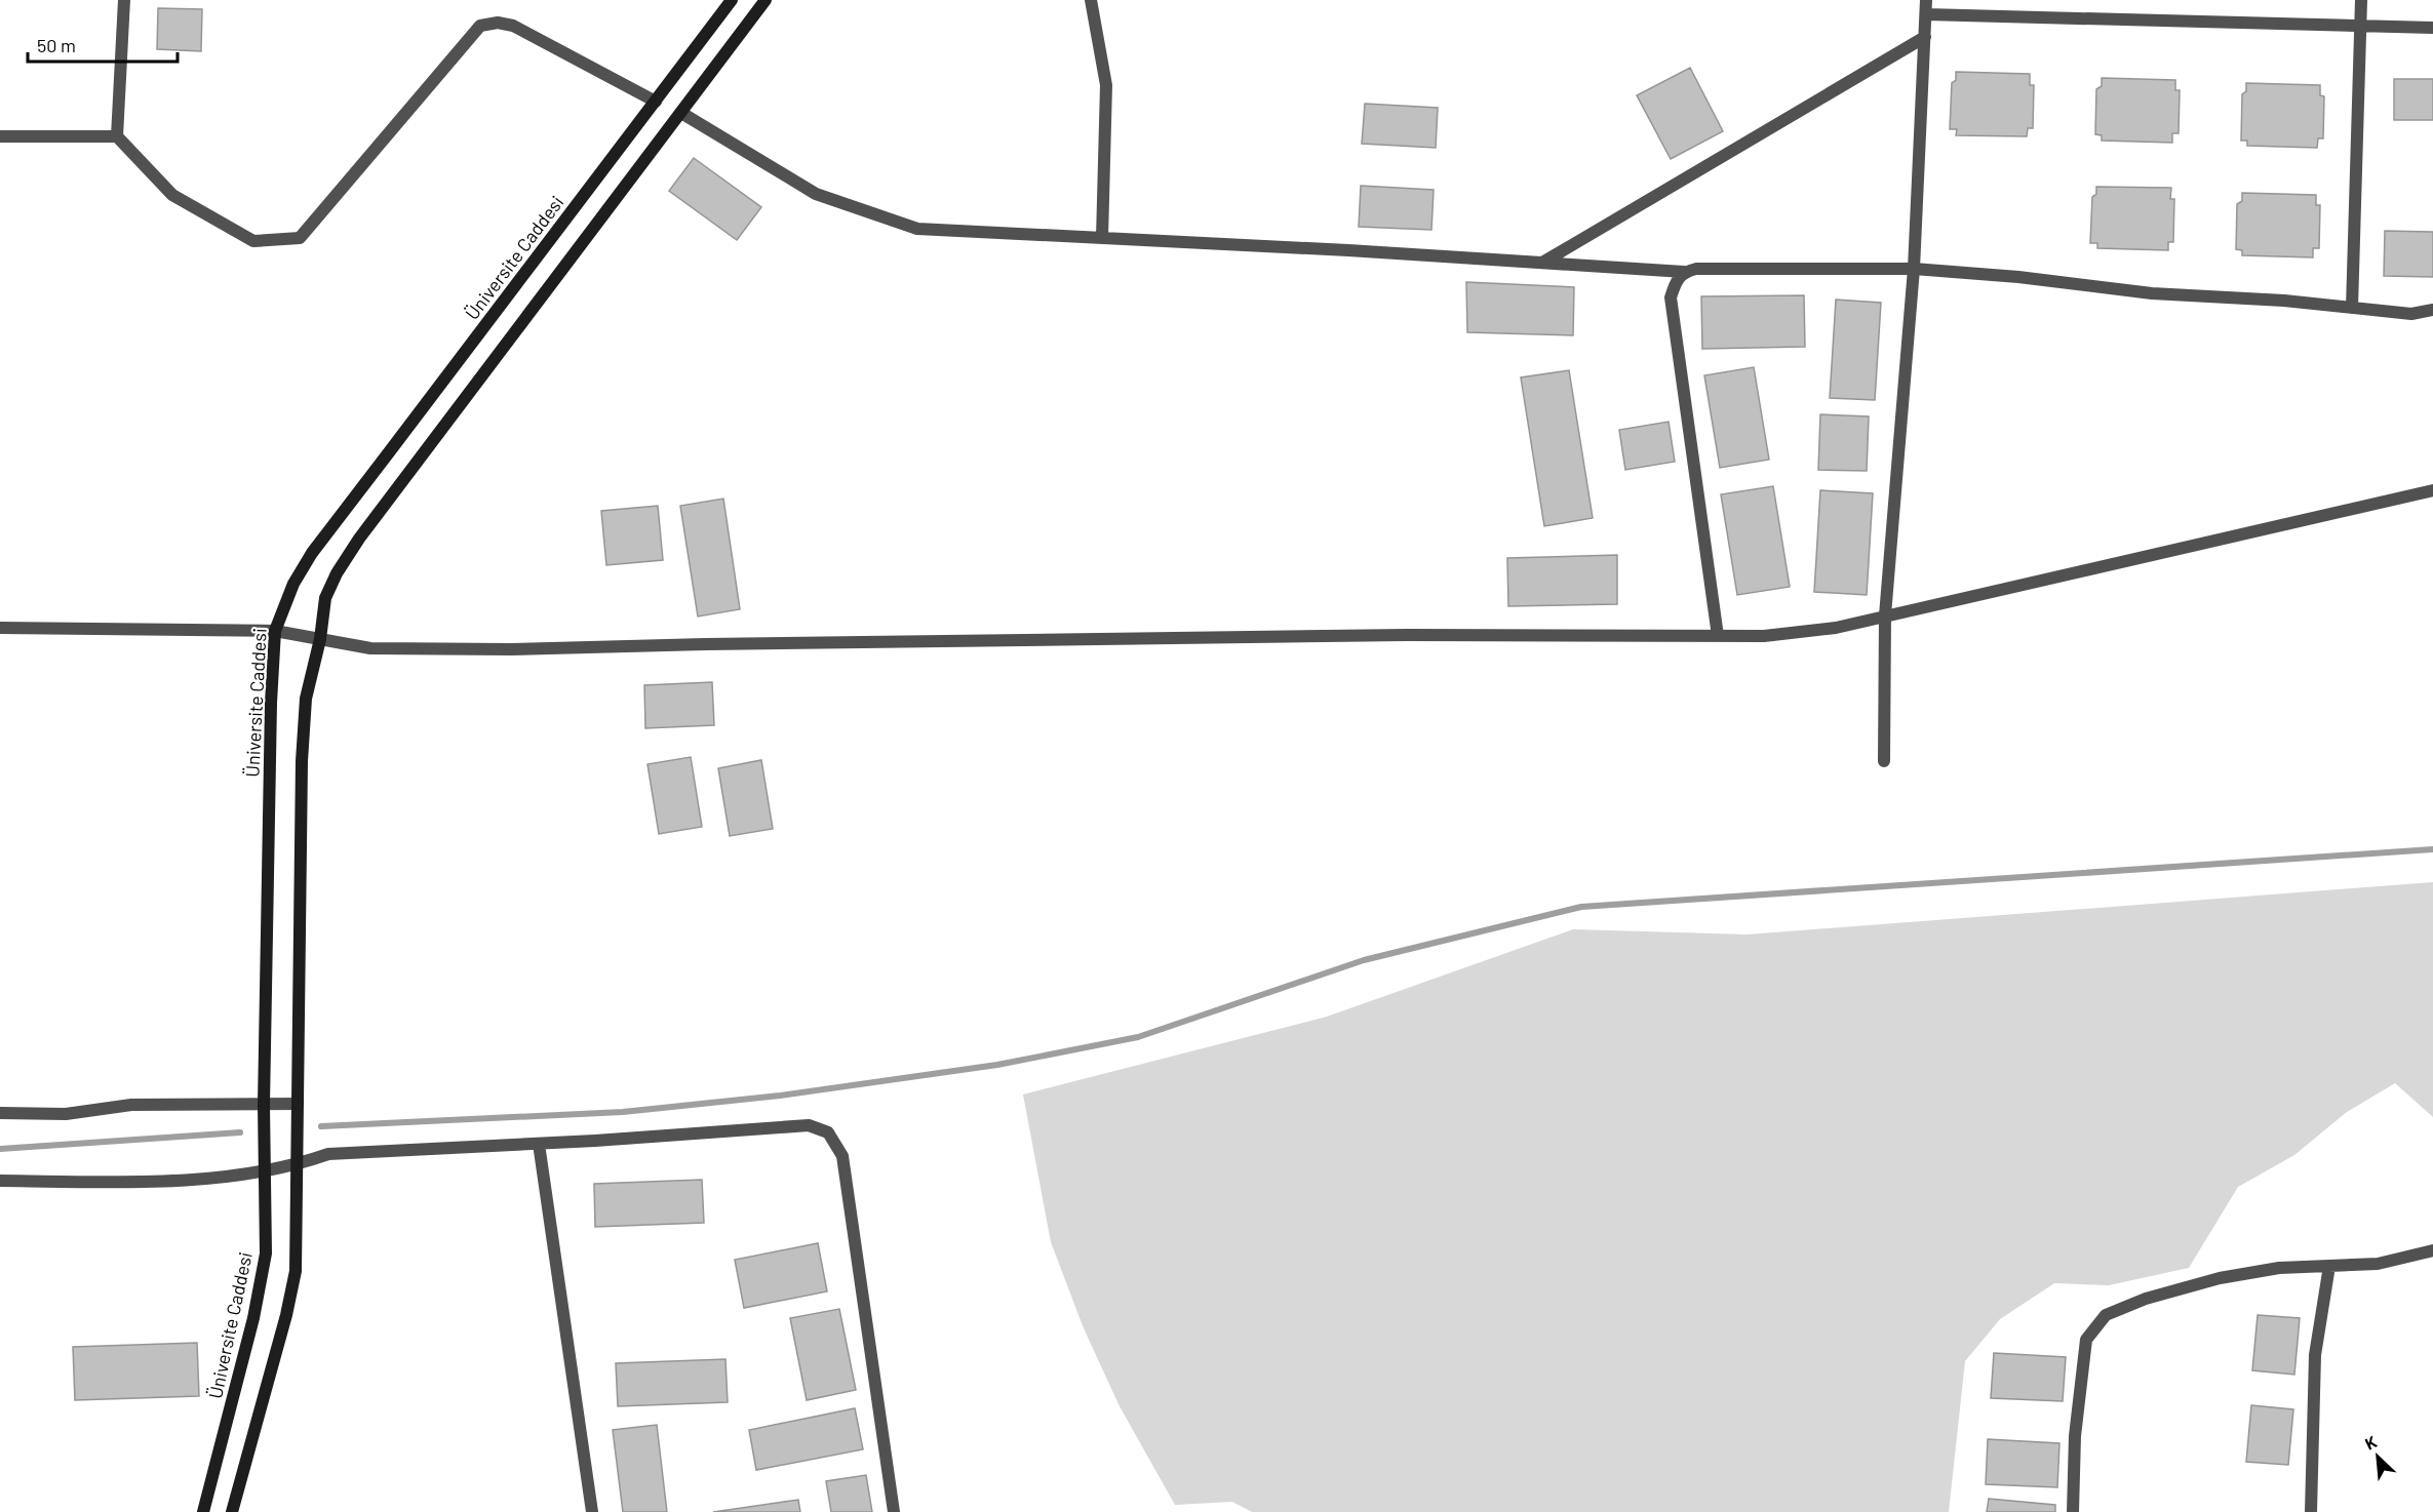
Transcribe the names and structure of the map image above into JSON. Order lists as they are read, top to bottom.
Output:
{
  "streets": {
    "main road": ["Üniversite Caddesi"]
  },
  "scale_bar": "50 m",
  "north": "top left"
}
